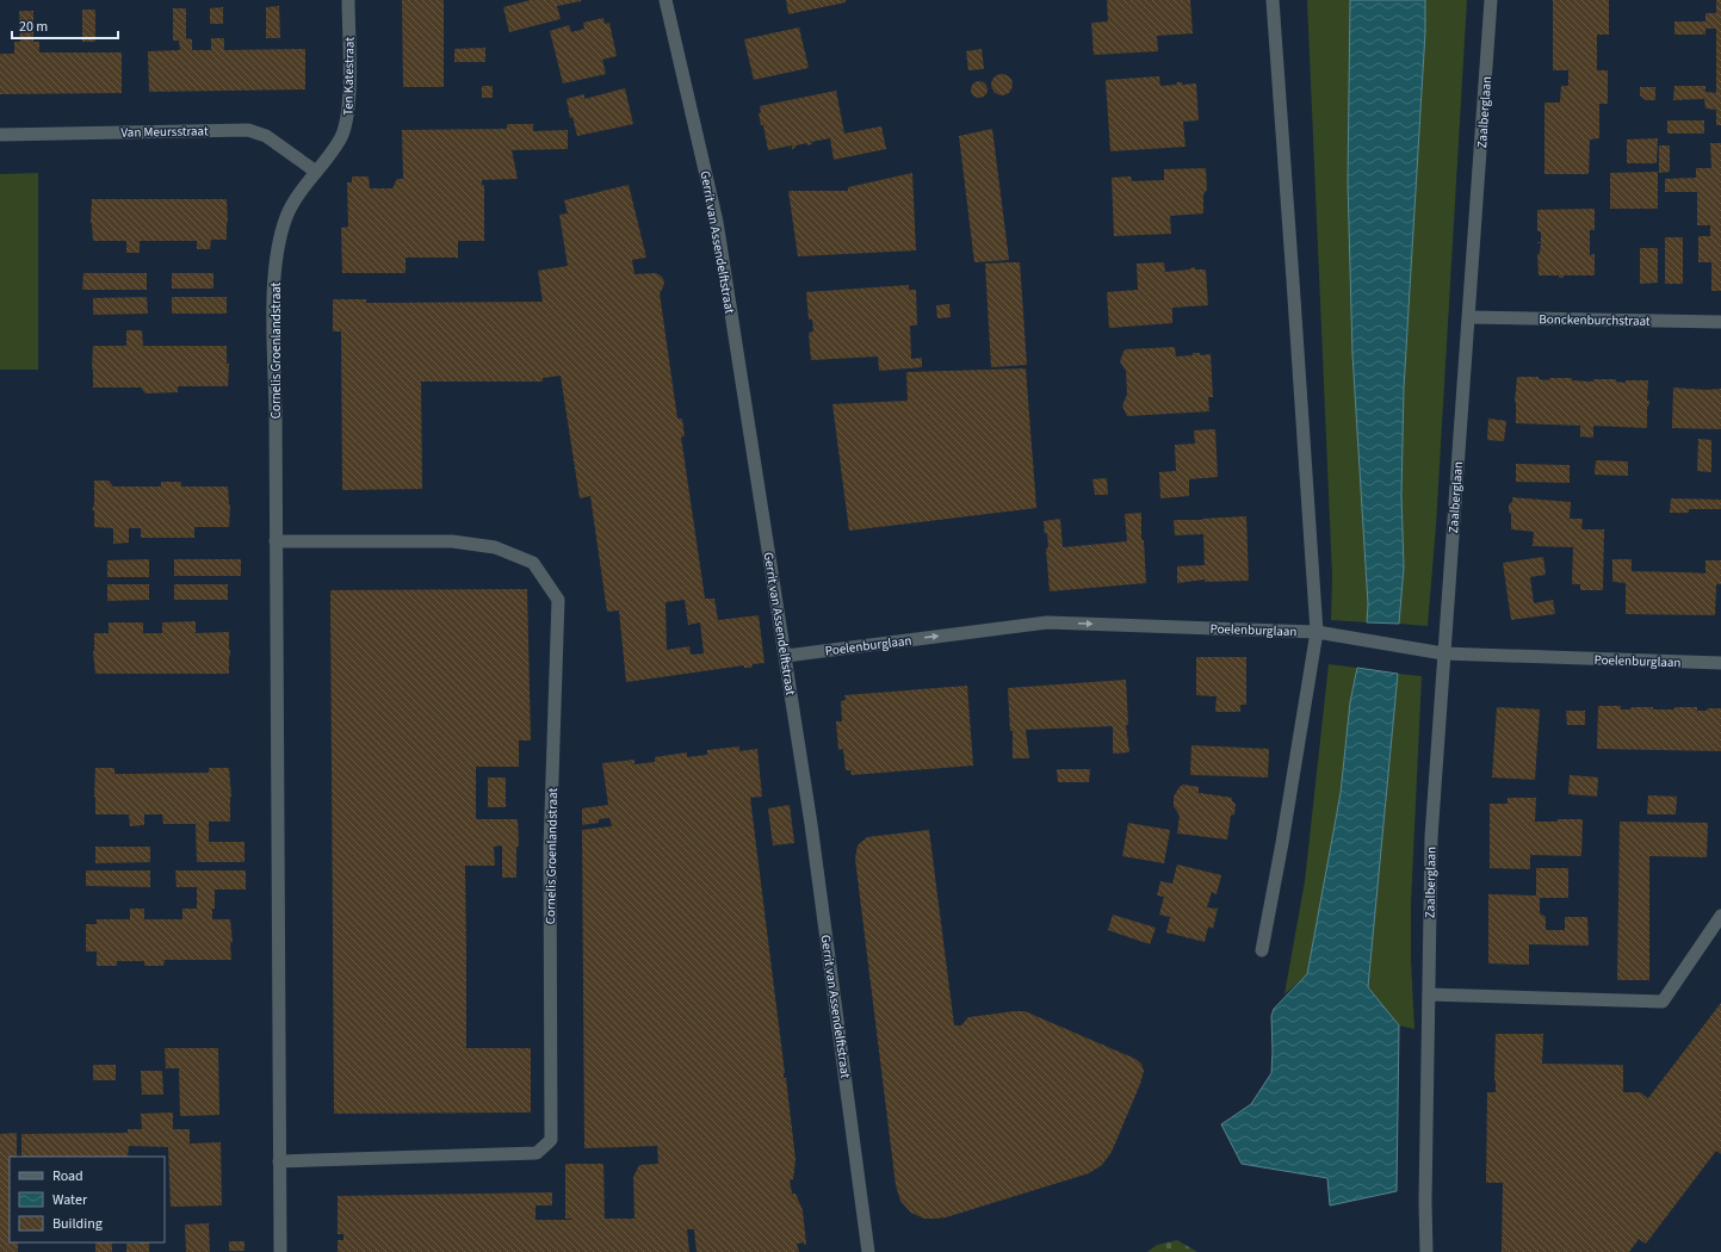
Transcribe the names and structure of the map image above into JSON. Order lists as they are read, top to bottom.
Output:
{
  "streets": {
    "street": [
      "Ten Katestraat",
      "Zaalberglaan",
      "Van Meursstraat",
      "Gerrit van Assendelftstraat",
      "Bonckenburchstraat",
      "Cornelis Groenlandstraat",
      "Poelenburglaan"
    ]
  },
  "crossings": [
    ["Ten Katestraat", "Van Meursstraat"],
    ["Ten Katestraat", "Cornelis Groenlandstraat"],
    ["Zaalberglaan", "Bonckenburchstraat"],
    ["Zaalberglaan", "Poelenburglaan"],
    ["Van Meursstraat", "Cornelis Groenlandstraat"],
    ["Gerrit van Assendelftstraat", "Poelenburglaan"]
  ],
  "one_way": ["Poelenburglaan"],
  "legend": ["Road", "Water", "Building"],
  "scale_bar": "20 m"
}
